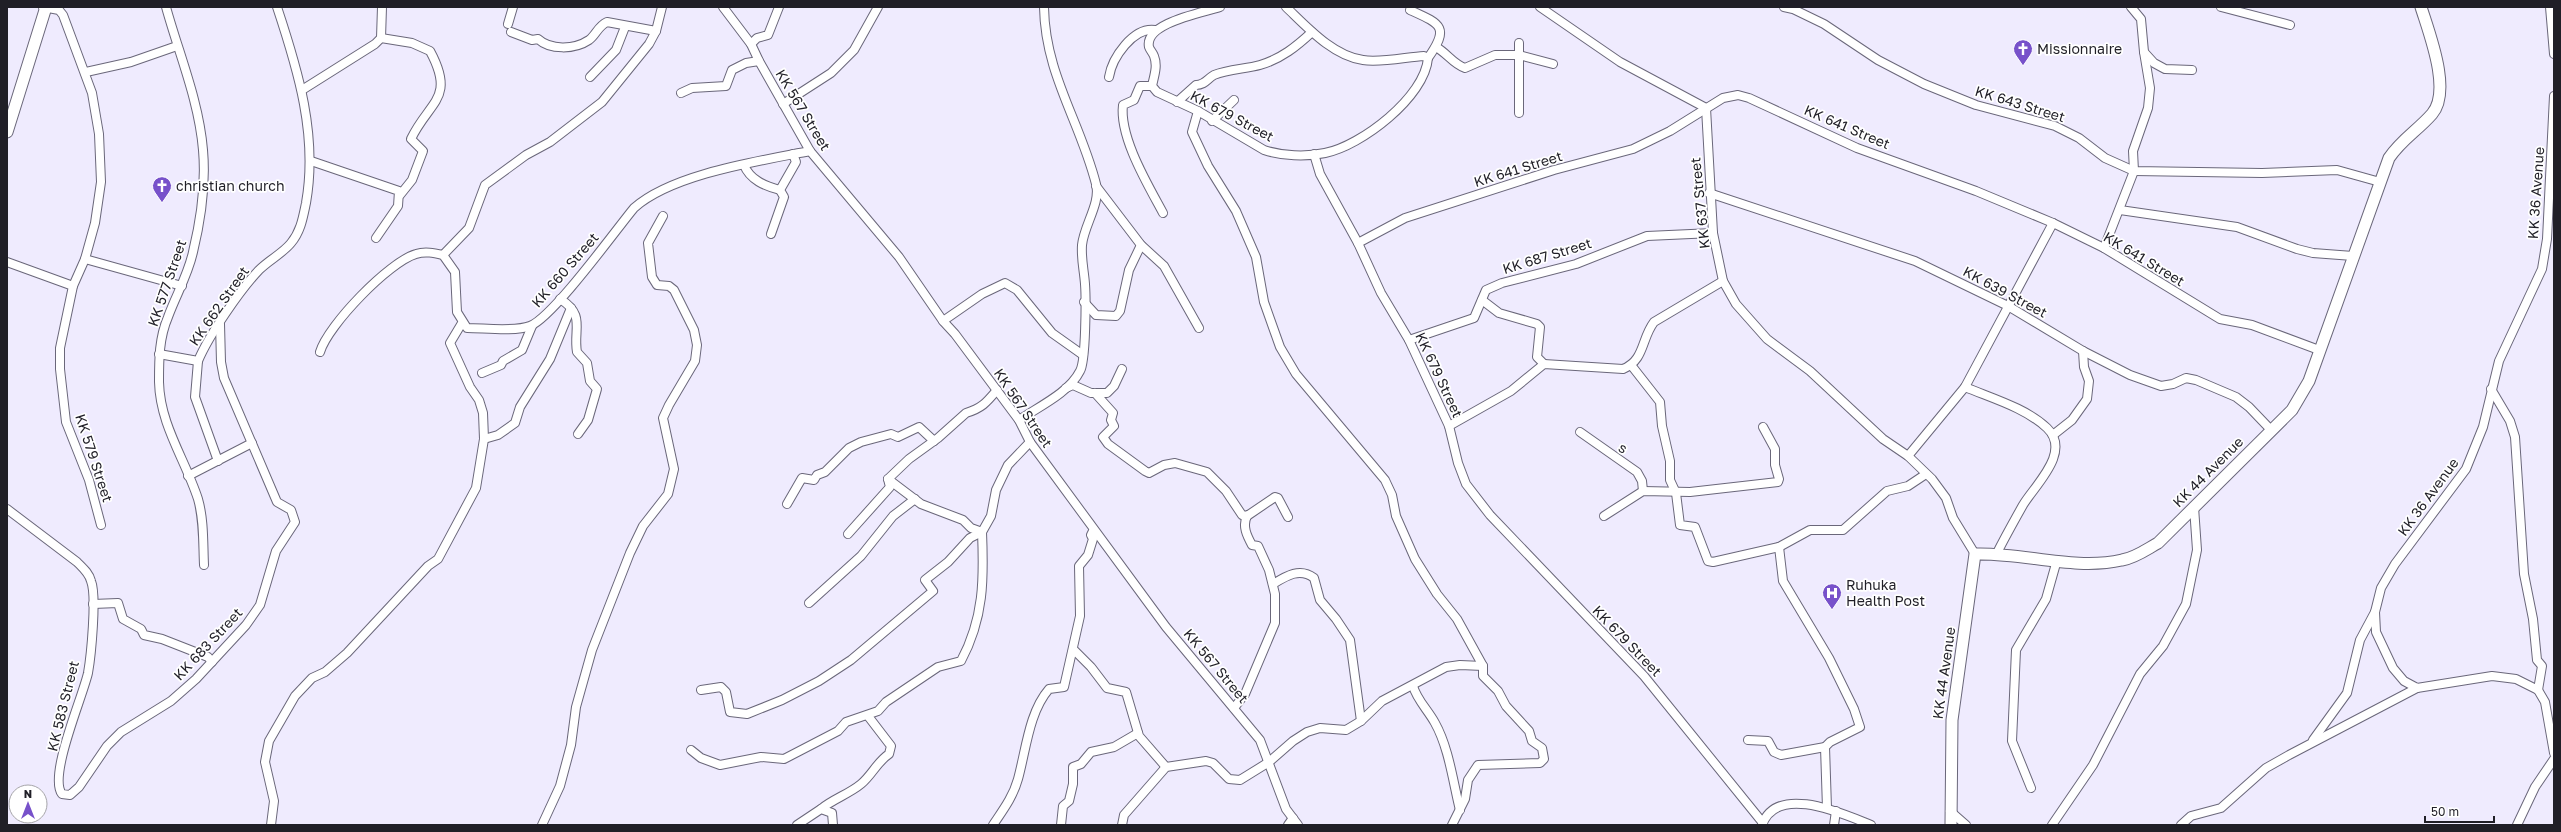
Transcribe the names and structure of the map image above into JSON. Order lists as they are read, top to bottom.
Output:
{
  "streets": {
    "main road": ["KK 44 Avenue"],
    "street": [
      "KK 643 Street",
      "KK 567 Street",
      "KK 679 Street",
      "KK 641 Street",
      "KK 36 Avenue",
      "KK 637 Street",
      "KK 687 Street",
      "KK 660 Street",
      "KK 577 Street",
      "KK 639 Street",
      "KK 662 Street",
      "s",
      "KK 579 Street",
      "KK 683 Street",
      "KK 583 Street"
    ]
  },
  "crossings": [
    ["KK 643 Street", "KK 44 Avenue"],
    ["KK 567 Street", "KK 660 Street"],
    ["KK 679 Street", "KK 641 Street"],
    ["KK 679 Street", "KK 687 Street"],
    ["KK 641 Street", "KK 637 Street"],
    ["KK 641 Street", "KK 44 Avenue"],
    ["KK 637 Street", "KK 687 Street"],
    ["KK 637 Street", "KK 639 Street"],
    ["KK 637 Street", "KK 44 Avenue"],
    ["KK 577 Street", "KK 662 Street"],
    ["KK 639 Street", "KK 44 Avenue"],
    ["KK 662 Street", "KK 683 Street"],
    ["KK 683 Street", "KK 583 Street"]
  ],
  "places": {
    "church": ["Missionnaire", "christian church"],
    "hospital": ["Ruhuka Health Post"]
  },
  "scale_bar": "50 m",
  "north": "top"
}
